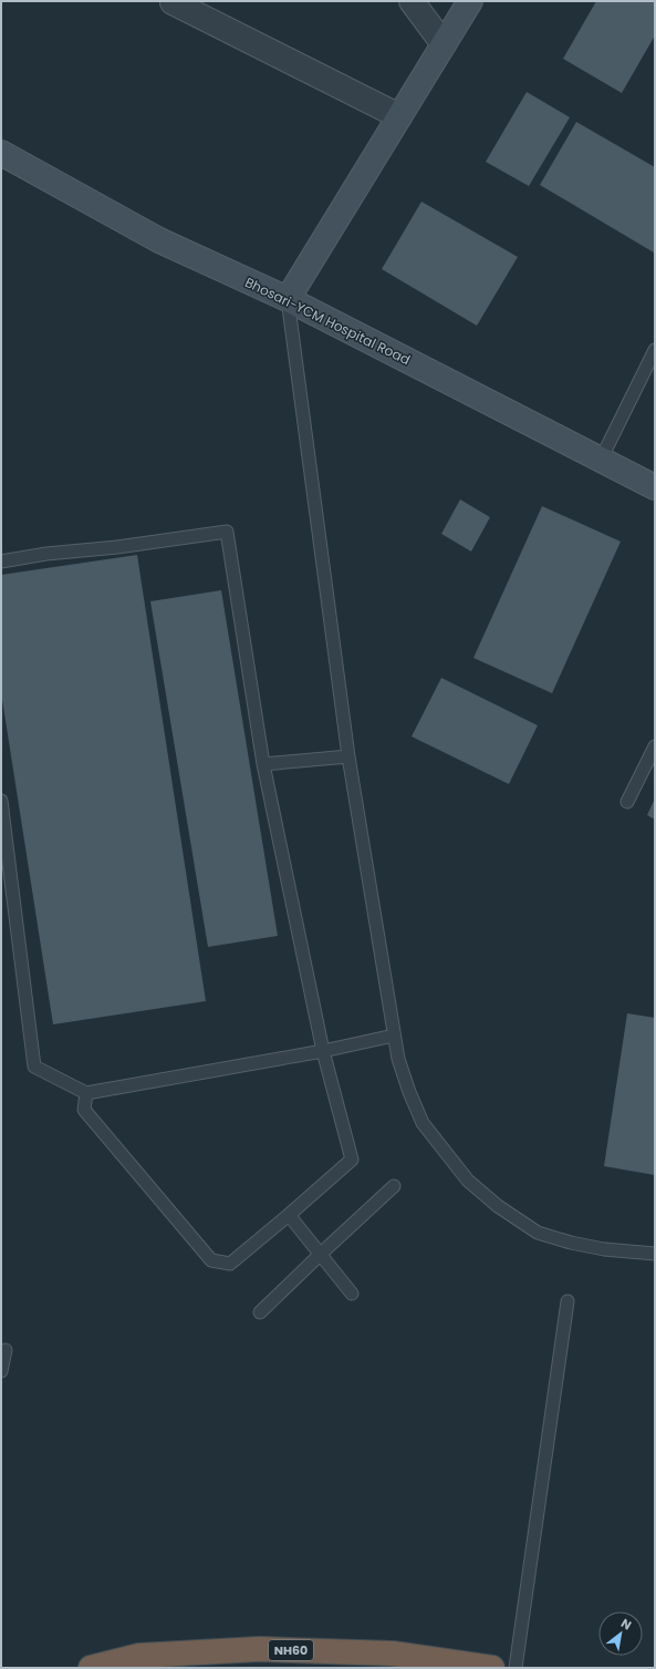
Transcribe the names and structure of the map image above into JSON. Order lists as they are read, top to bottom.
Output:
{
  "streets": {
    "highway": ["NH60"],
    "street": ["Bhosari-YCM Hospital Road"]
  },
  "north": "top right"
}
